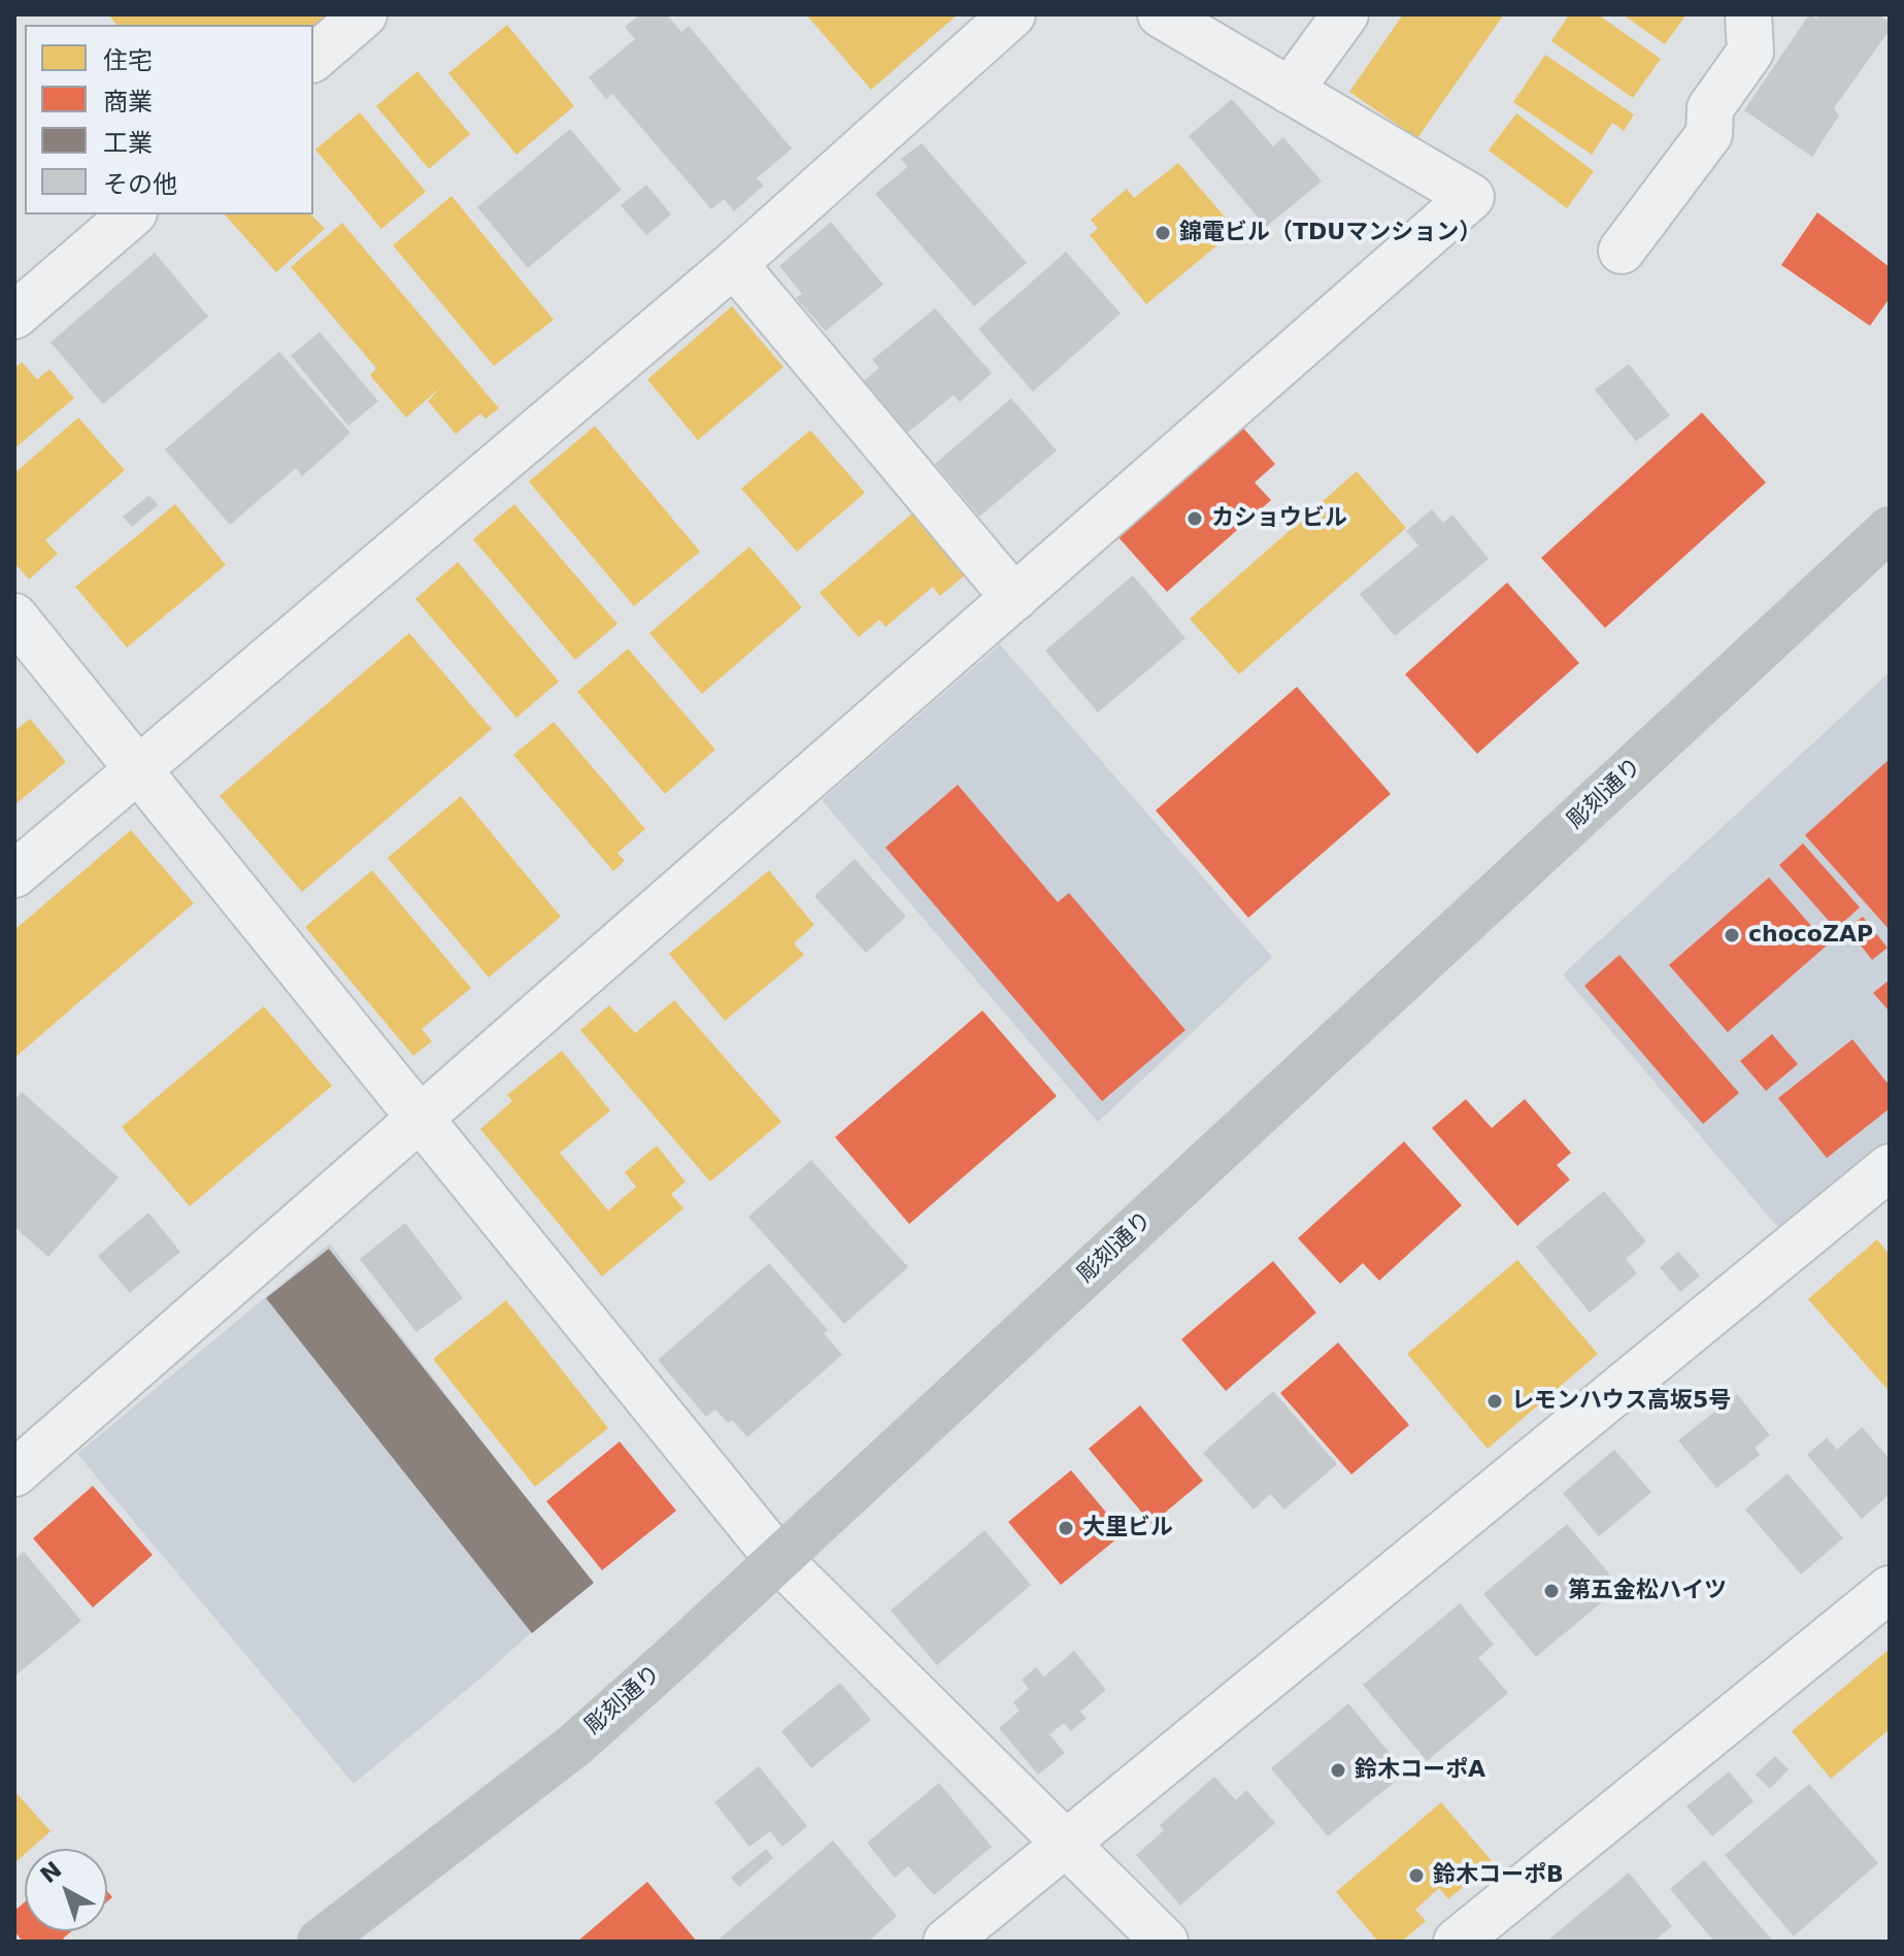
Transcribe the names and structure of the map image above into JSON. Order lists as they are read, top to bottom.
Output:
{
  "streets": {
    "street": ["彫刻通り"]
  },
  "places": [
    "錦電ビル（TDUマンション）",
    "カショウビル",
    "chocoZAP",
    "レモンハウス高坂5号",
    "大里ビル",
    "第五金松ハイツ",
    "鈴木コーポA",
    "鈴木コーポB"
  ],
  "legend": [
    "住宅",
    "商業",
    "工業",
    "その他"
  ],
  "north": "top left"
}
